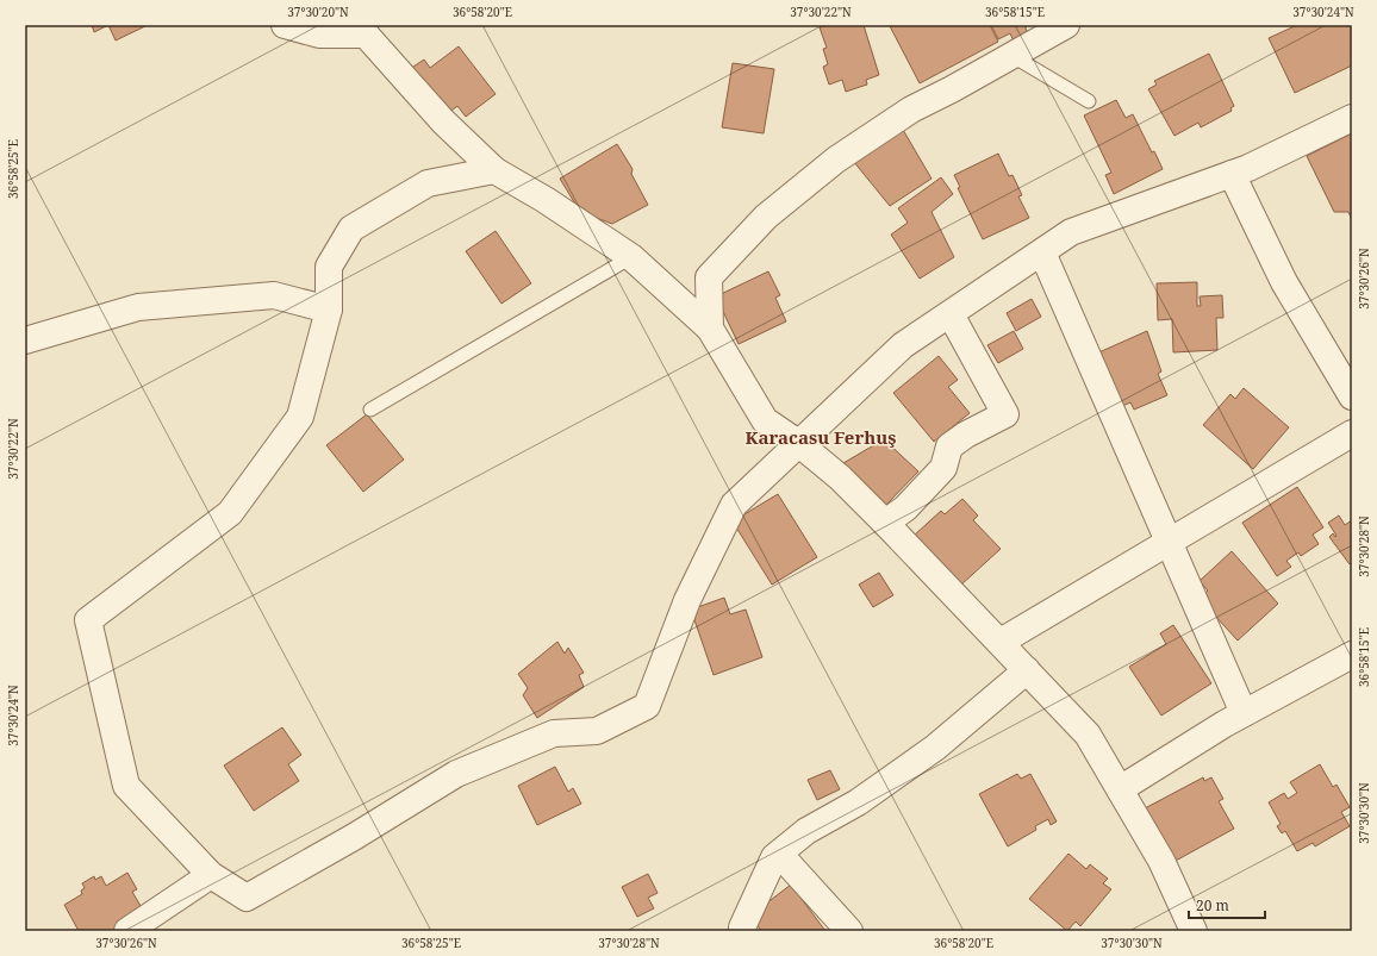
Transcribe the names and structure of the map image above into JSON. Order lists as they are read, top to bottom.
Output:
{
  "districts": ["Karacasu Ferhuş"],
  "scale_bar": "20 m",
  "coordinates": [
    "37°30'20\"N",
    "36°58'20\"E",
    "37°30'22\"N",
    "36°58'15\"E",
    "37°30'24\"N",
    "36°58'25\"E",
    "37°30'26\"N",
    "37°30'28\"N",
    "37°30'30\"N"
  ]
}
